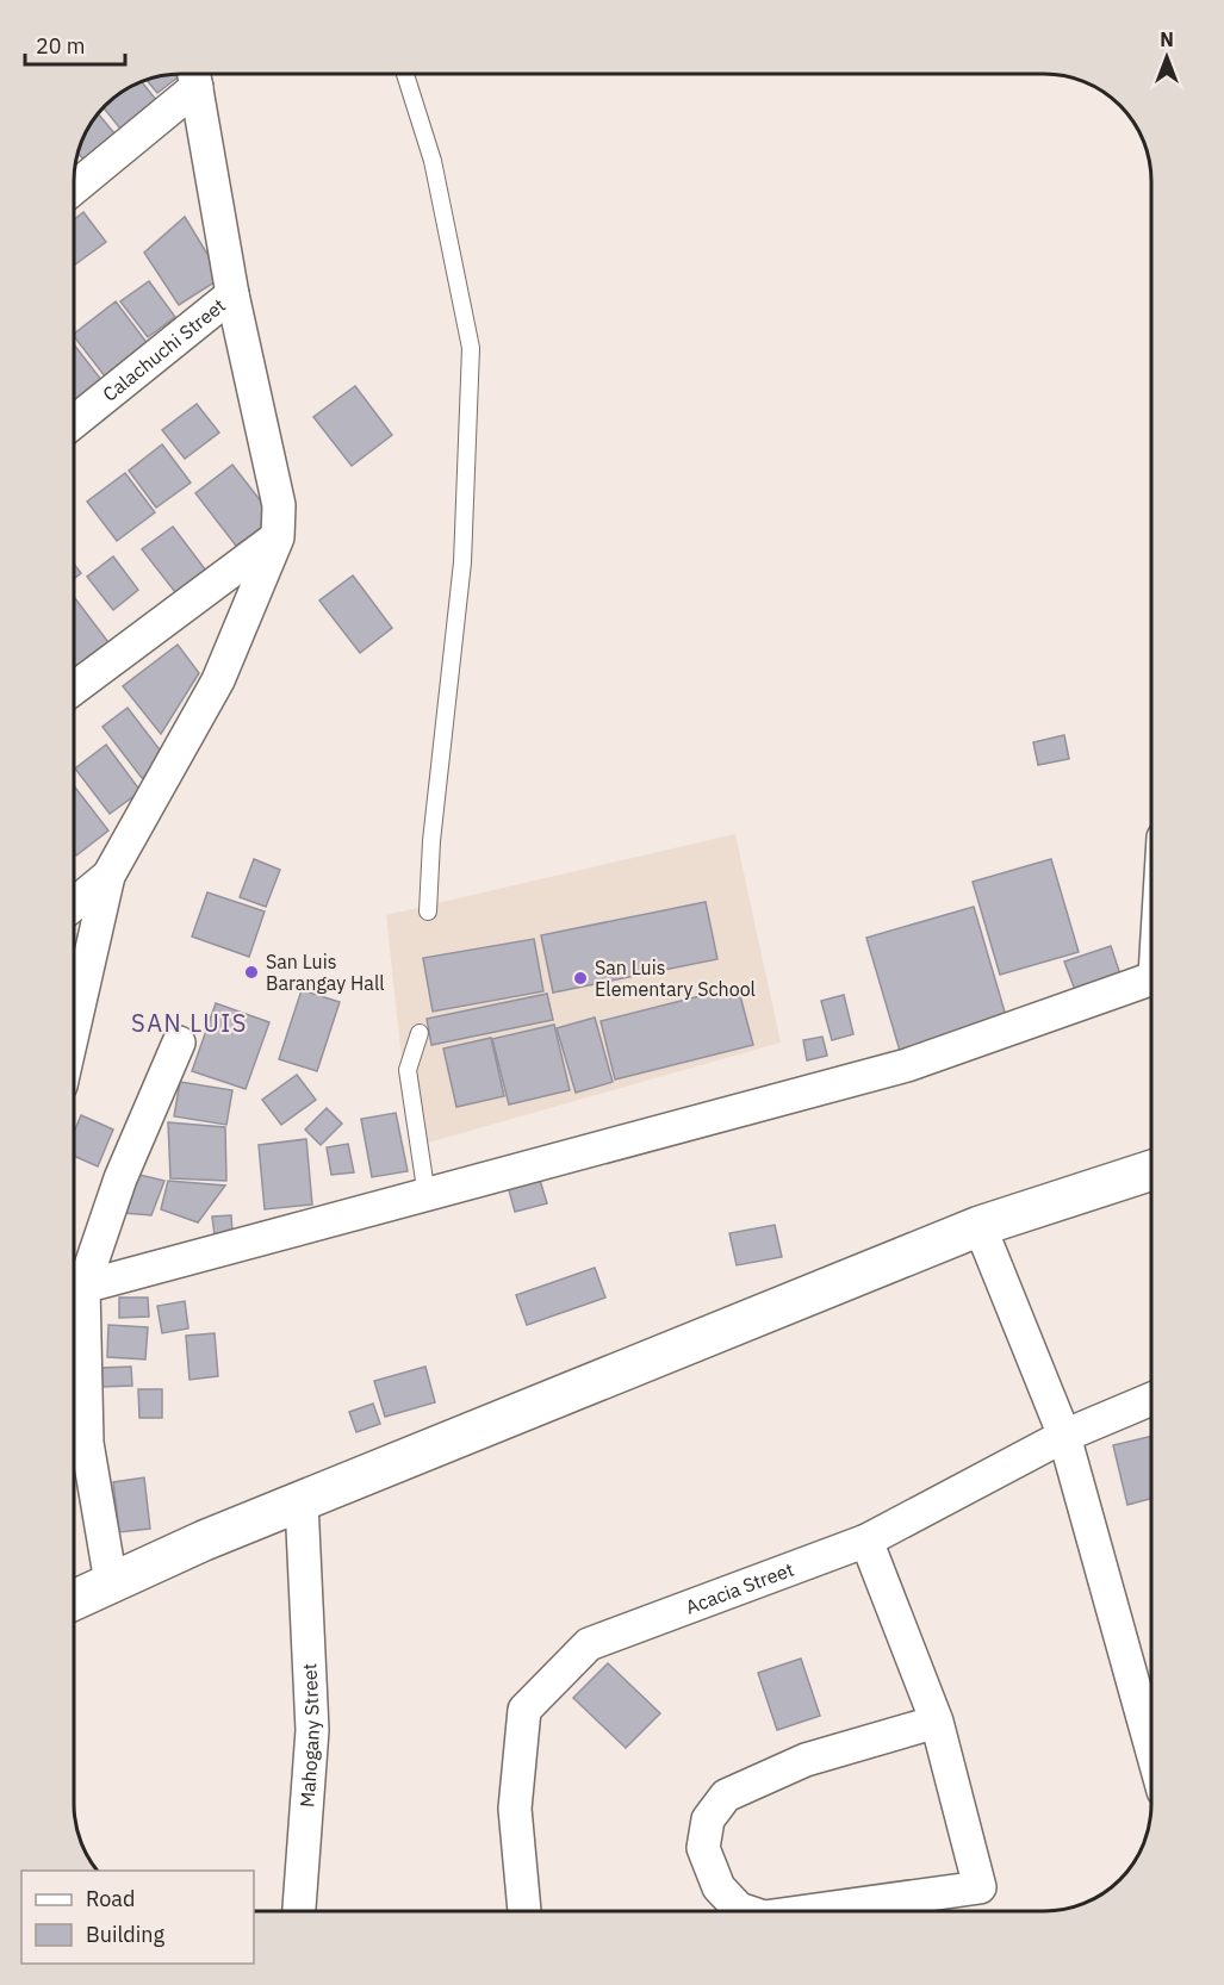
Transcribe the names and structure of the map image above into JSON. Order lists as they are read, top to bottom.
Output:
{
  "streets": {
    "street": ["Calachuchi Street", "Acacia Street", "Mahogany Street"]
  },
  "districts": ["SAN LUIS"],
  "places": ["San Luis Barangay Hall", "San Luis Elementary School"],
  "legend": ["Road", "Building"],
  "scale_bar": "20 m",
  "north": "top"
}
